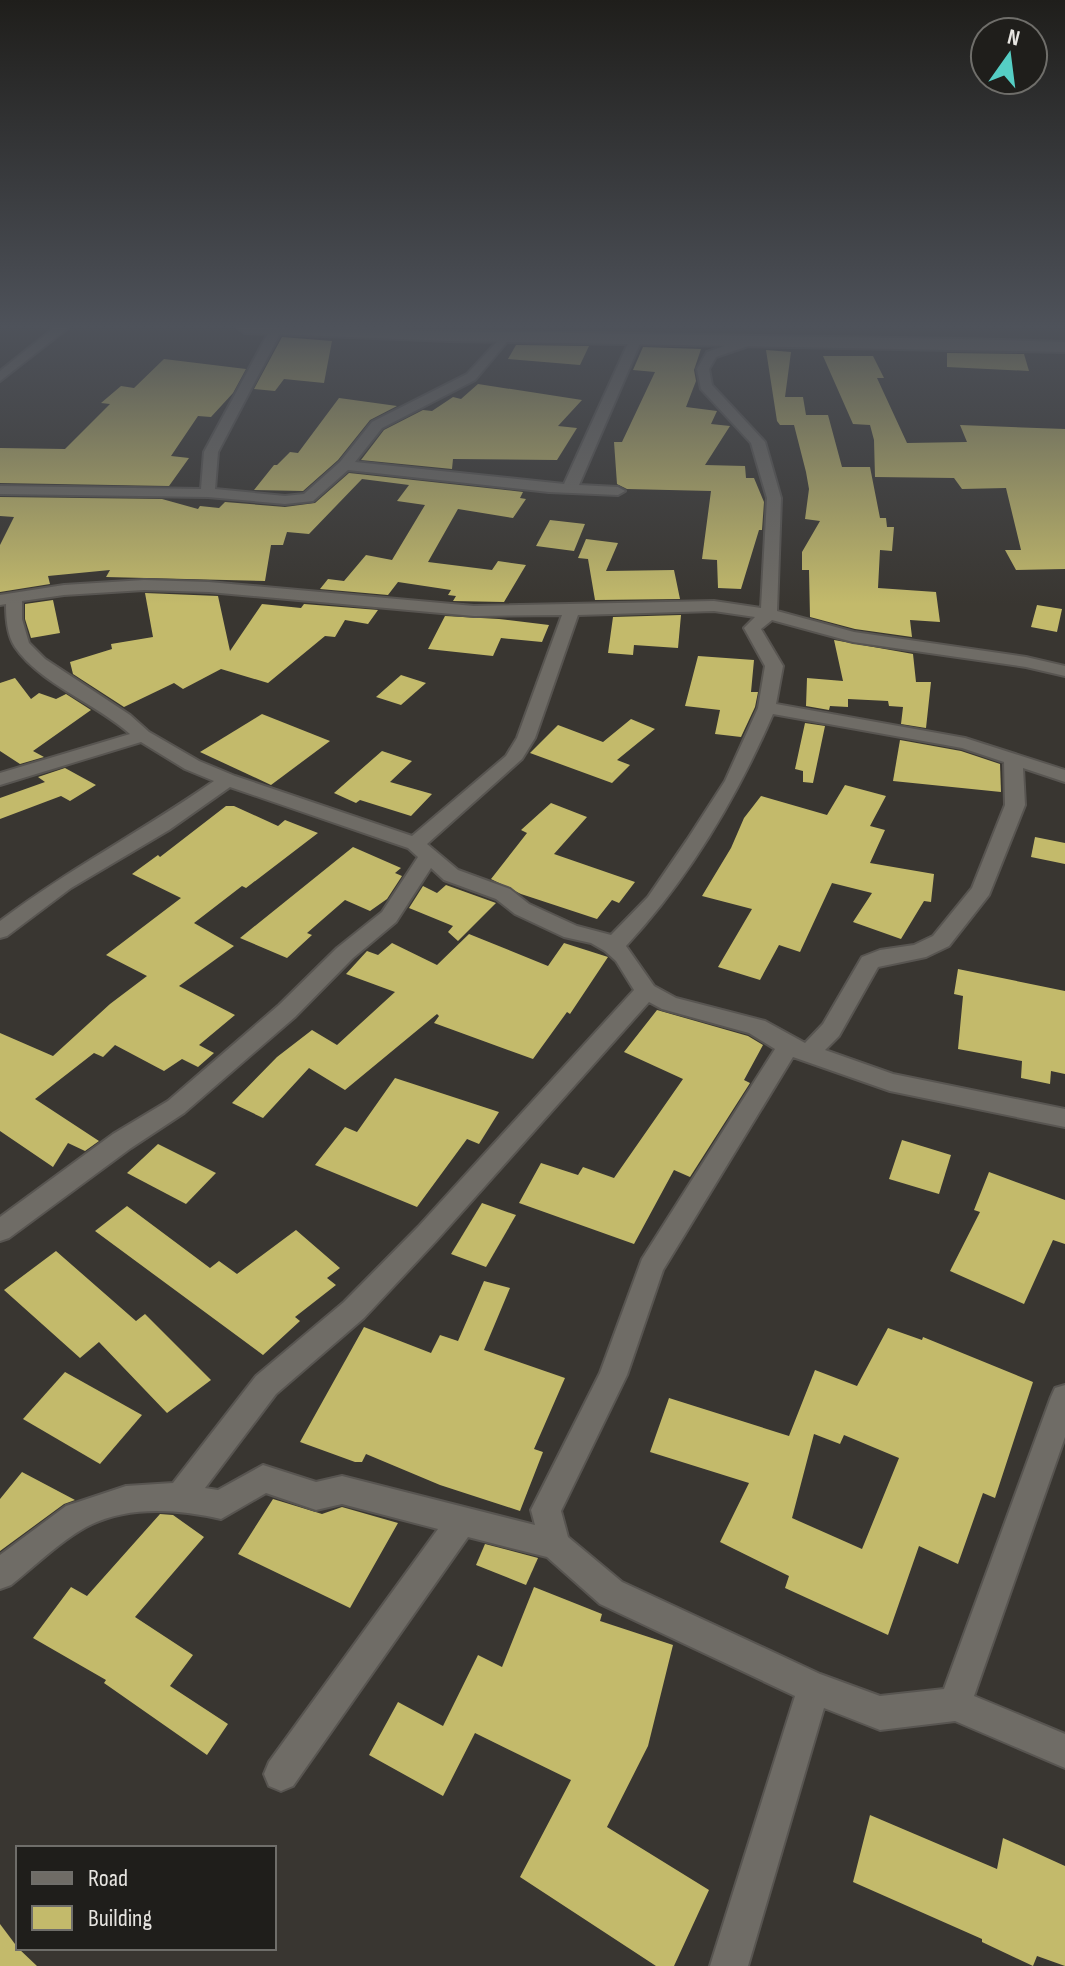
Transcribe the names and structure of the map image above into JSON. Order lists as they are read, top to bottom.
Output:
{
  "legend": ["Road", "Building"],
  "north": "top"
}
